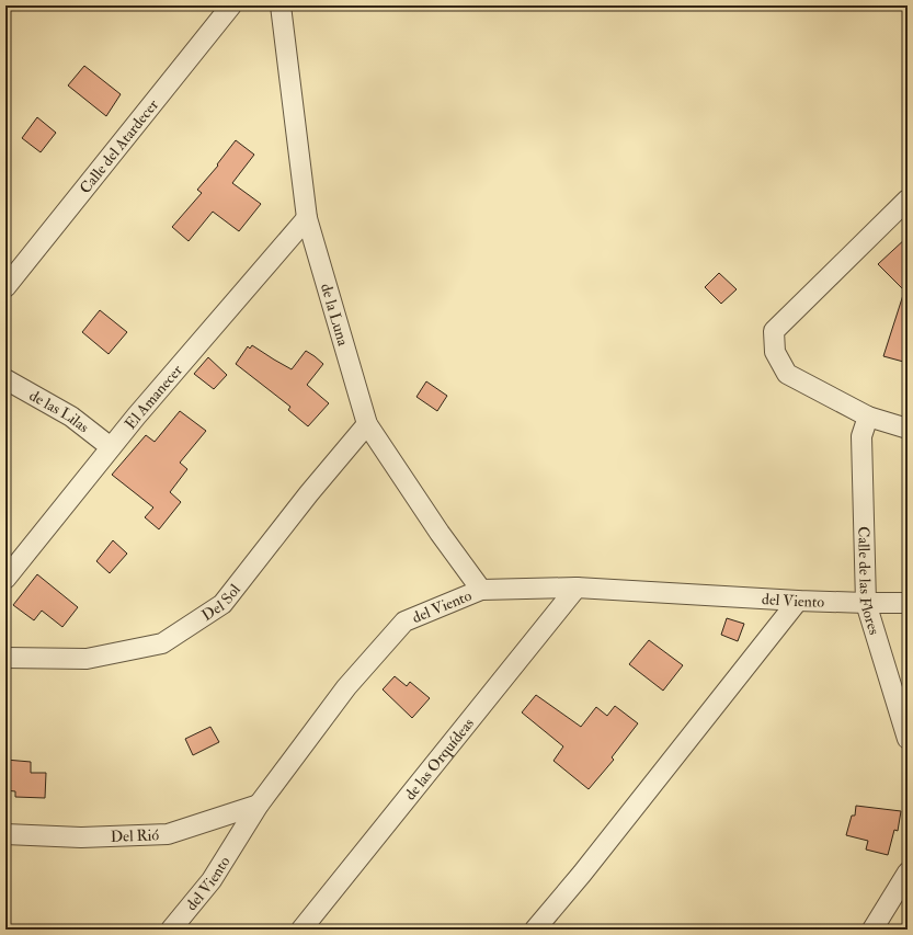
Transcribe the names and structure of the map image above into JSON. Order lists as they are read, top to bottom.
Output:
{
  "streets": {
    "street": [
      "Calle del Atardecer",
      "de la Luna",
      "El Amanecer",
      "de las Lilas",
      "Calle de las Flores",
      "del Viento",
      "Del Sol",
      "de las Orquídeas",
      "Del Rió"
    ]
  },
  "crossings": [
    ["de la Luna", "El Amanecer"],
    ["de la Luna", "del Viento"],
    ["de la Luna", "Del Sol"],
    ["El Amanecer", "de las Lilas"],
    ["Calle de las Flores", "del Viento"],
    ["del Viento", "de las Orquídeas"],
    ["del Viento", "Del Rió"]
  ]
}
